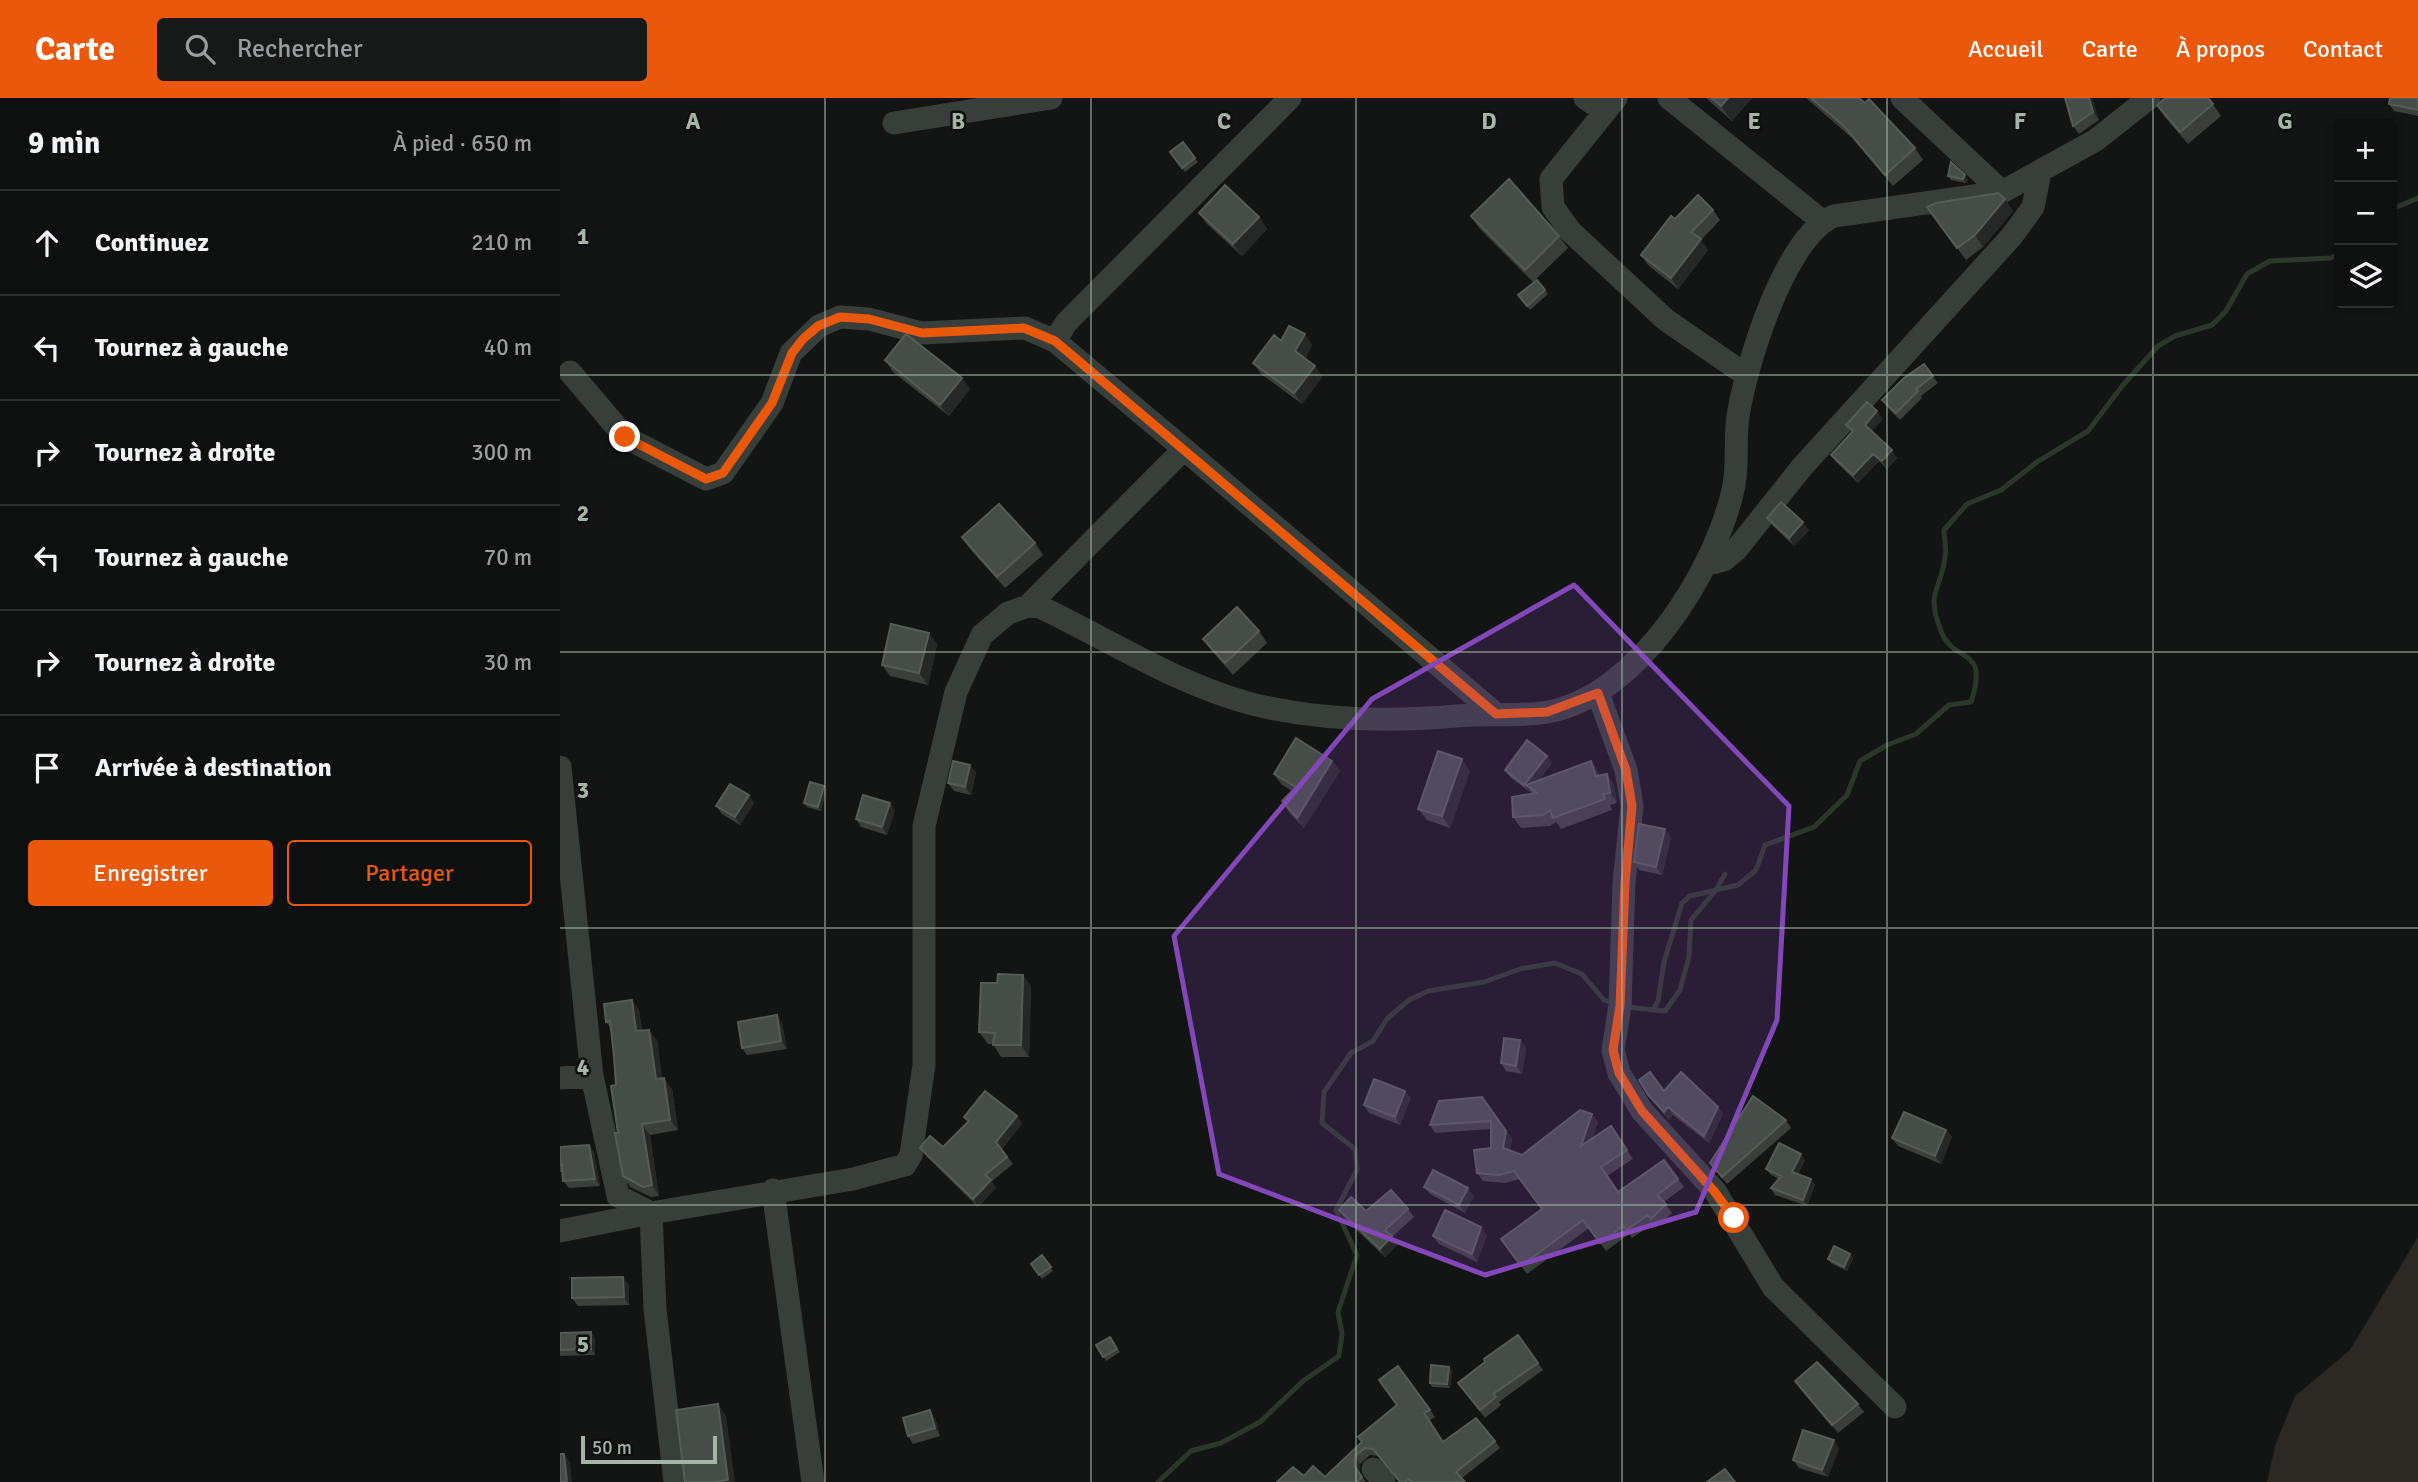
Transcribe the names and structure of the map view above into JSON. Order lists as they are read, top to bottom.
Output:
{
  "scale_bar": "50 m",
  "page": {
    "header": "Carte",
    "search": "Rechercher",
    "nav": [
      "Accueil",
      "Carte",
      "À propos",
      "Contact"
    ],
    "heading": ["9 min", "À pied · 650 m"],
    "map_buttons": ["+", "−"],
    "list": [
      ["Continuez", "210 m"],
      ["Tournez à gauche", "40 m"],
      ["Tournez à droite", "300 m"],
      ["Tournez à gauche", "70 m"],
      ["Tournez à droite", "30 m"],
      "Arrivée à destination"
    ],
    "buttons": ["Enregistrer", "Partager"],
    "scale": "50 m"
  },
  "grid": {
    "columns": [
      "A",
      "B",
      "C",
      "D",
      "E",
      "F",
      "G"
    ],
    "rows": [
      "1",
      "2",
      "3",
      "4",
      "5"
    ]
  }
}
